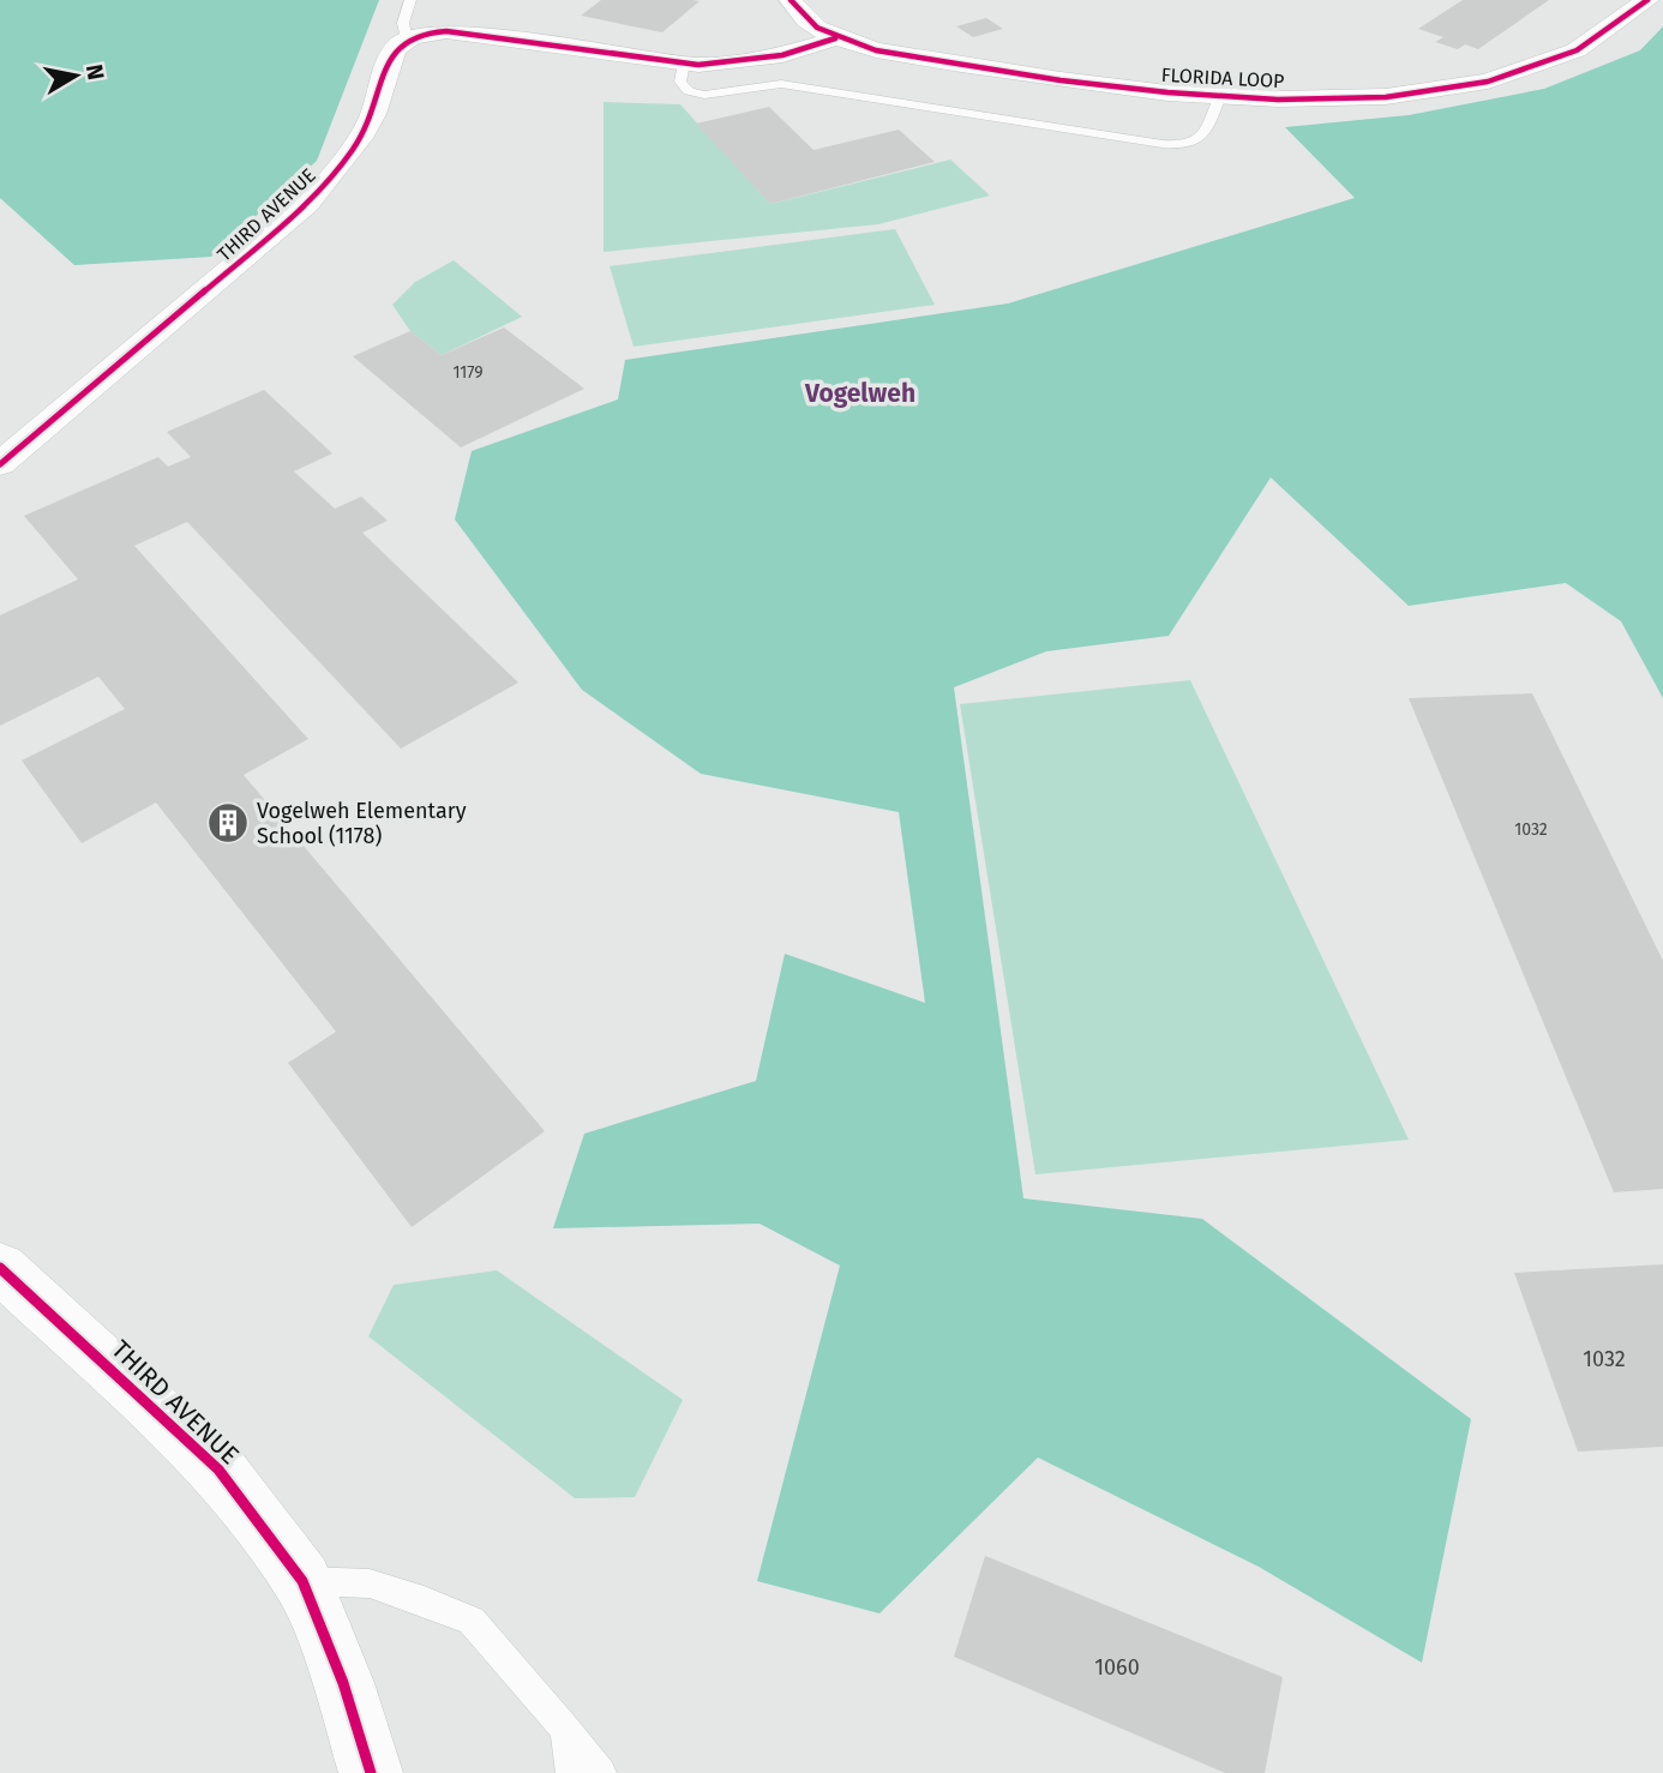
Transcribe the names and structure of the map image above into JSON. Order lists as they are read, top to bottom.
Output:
{
  "streets": {
    "street": ["FLORIDA LOOP", "THIRD AVENUE"]
  },
  "districts": ["Vogelweh"],
  "places": {
    "building": ["Vogelweh Elementary School (1178)"]
  },
  "house_numbers": [
    "1179",
    "1032",
    "1032",
    "1060"
  ],
  "north": "right"
}
